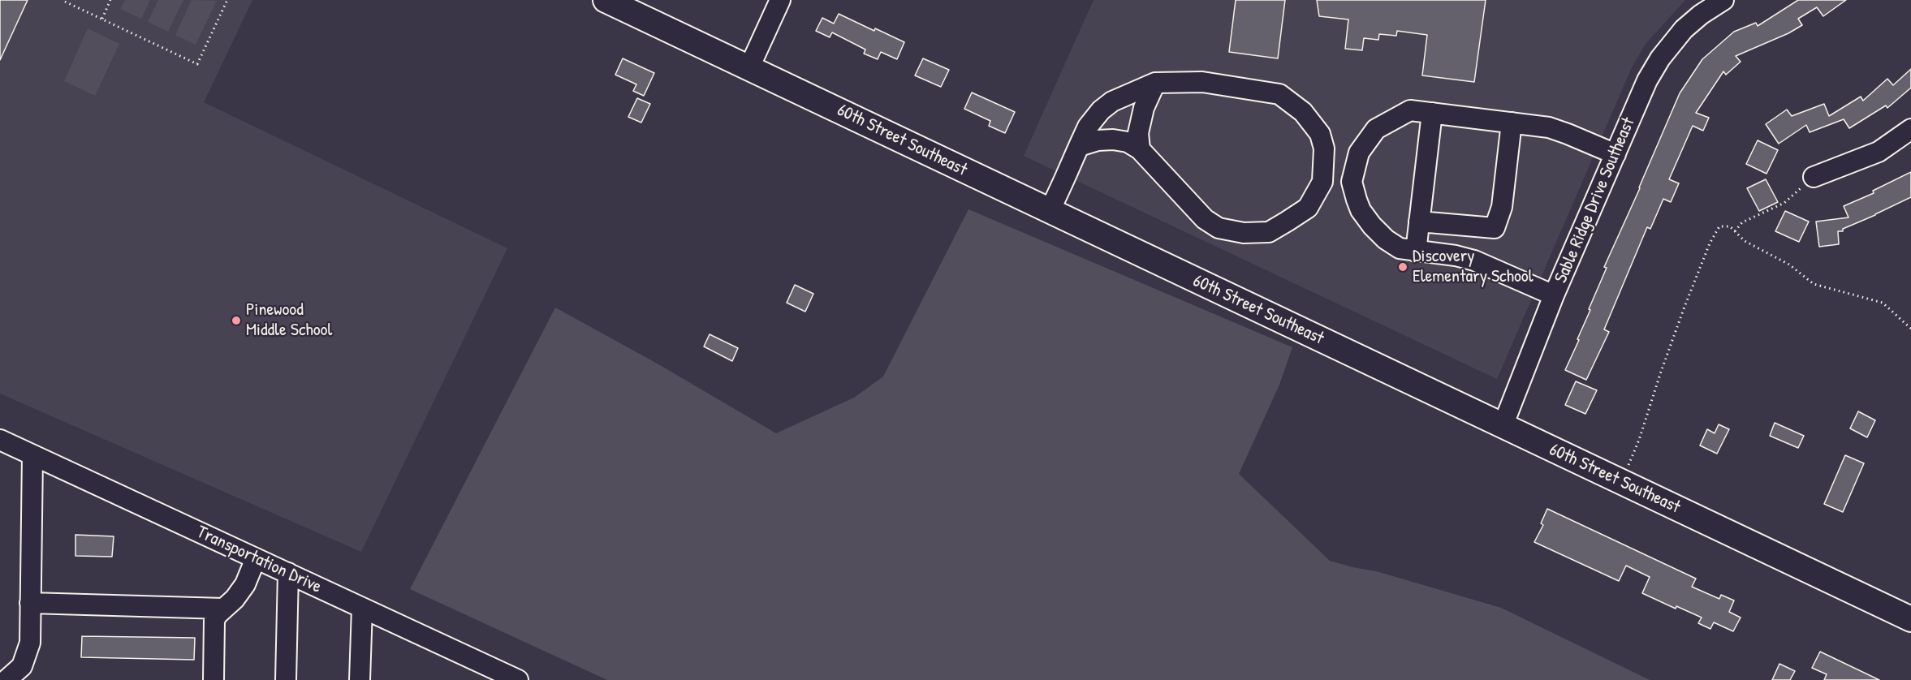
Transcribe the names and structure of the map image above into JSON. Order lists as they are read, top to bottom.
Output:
{
  "streets": {
    "main road": ["60th Street Southeast"],
    "street": ["Sable Ridge Drive Southeast", "Transportation Drive"]
  },
  "crossings": [
    ["60th Street Southeast", "Sable Ridge Drive Southeast"]
  ],
  "places": ["Discovery Elementary School", "Pinewood Middle School"]
}
